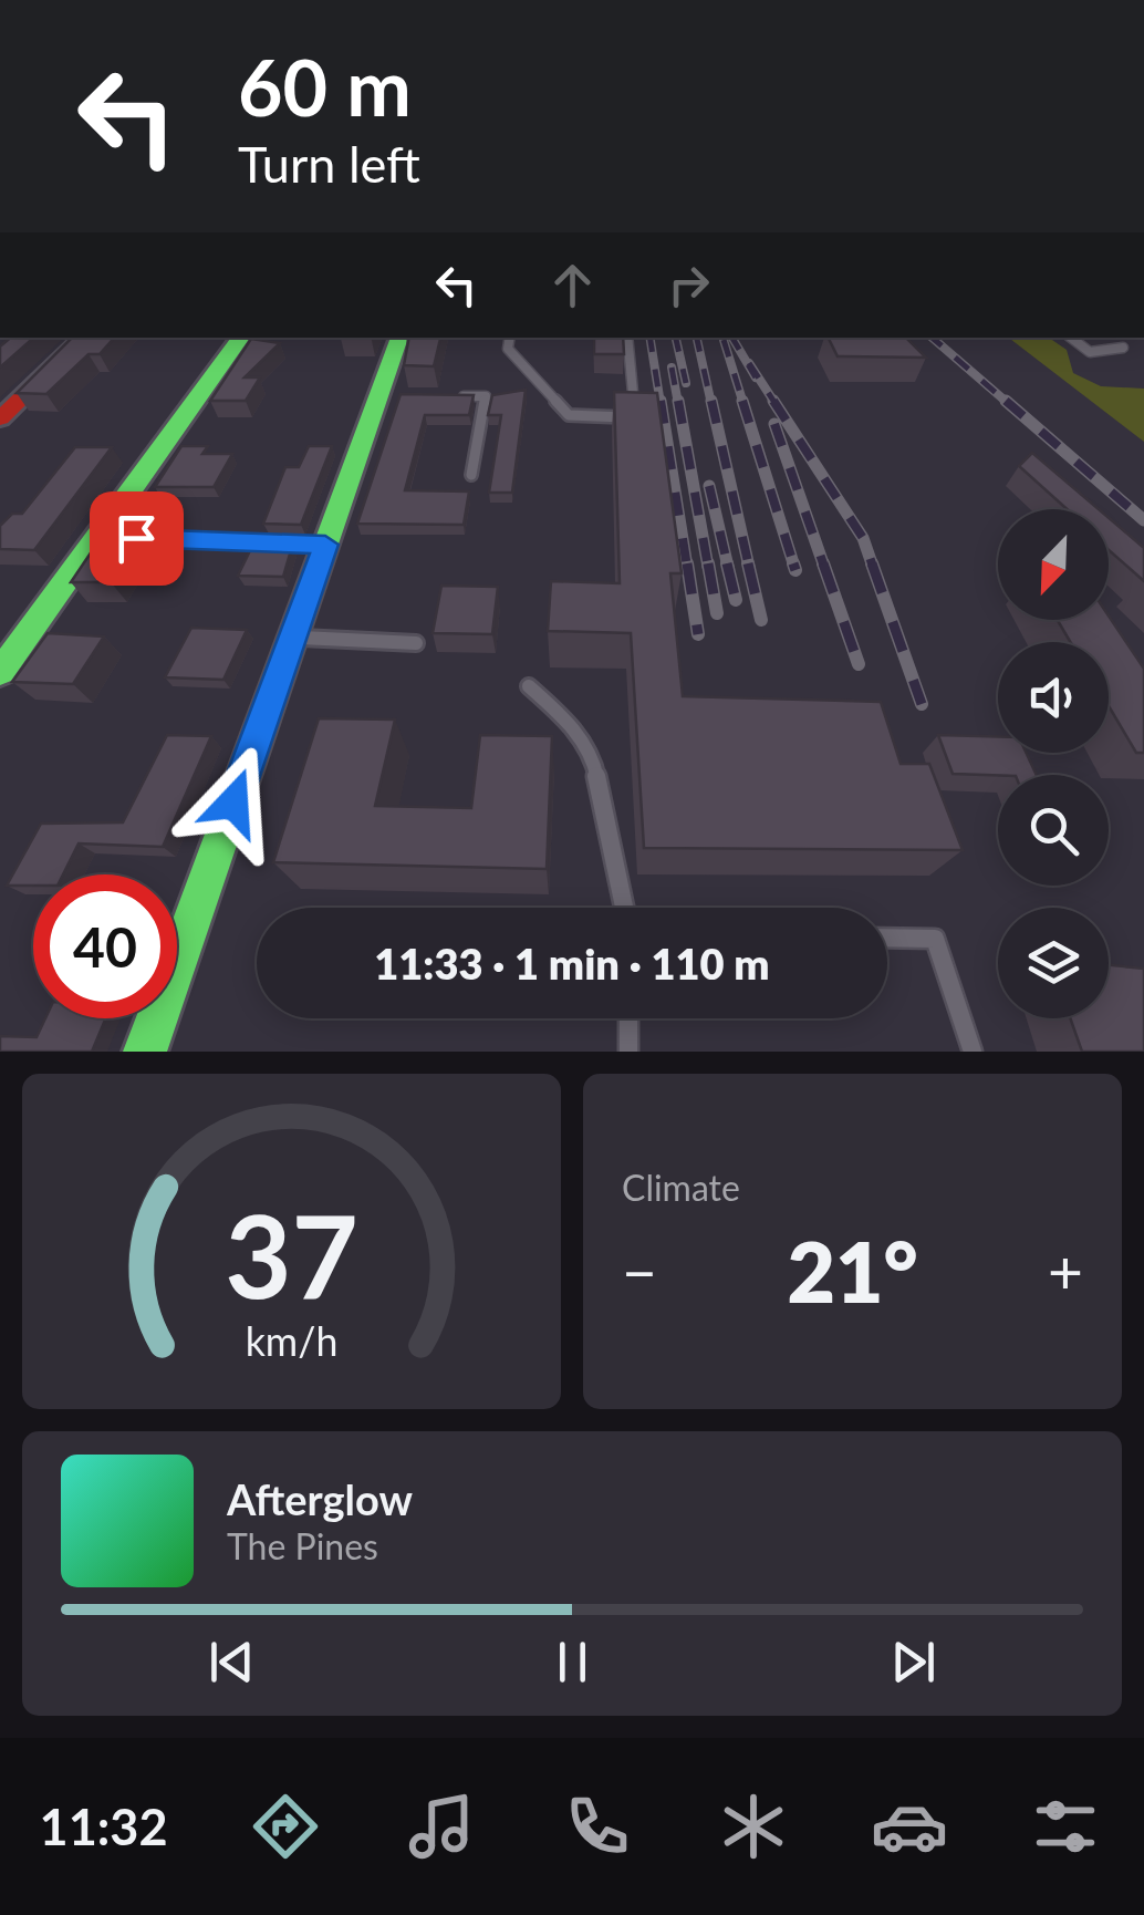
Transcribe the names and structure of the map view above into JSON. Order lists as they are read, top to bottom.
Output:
{
  "north": "bottom left",
  "page": {
    "turn": ["60 m", "Turn left"],
    "limit": "40",
    "trip": "11:33 · 1 min · 110 m",
    "tile": "Climate",
    "heat": ["−", "21°", "+"],
    "song": ["Afterglow", "The Pines"],
    "tabs": "11:32",
    "gauge": ["37", "km/h"]
  }
}
